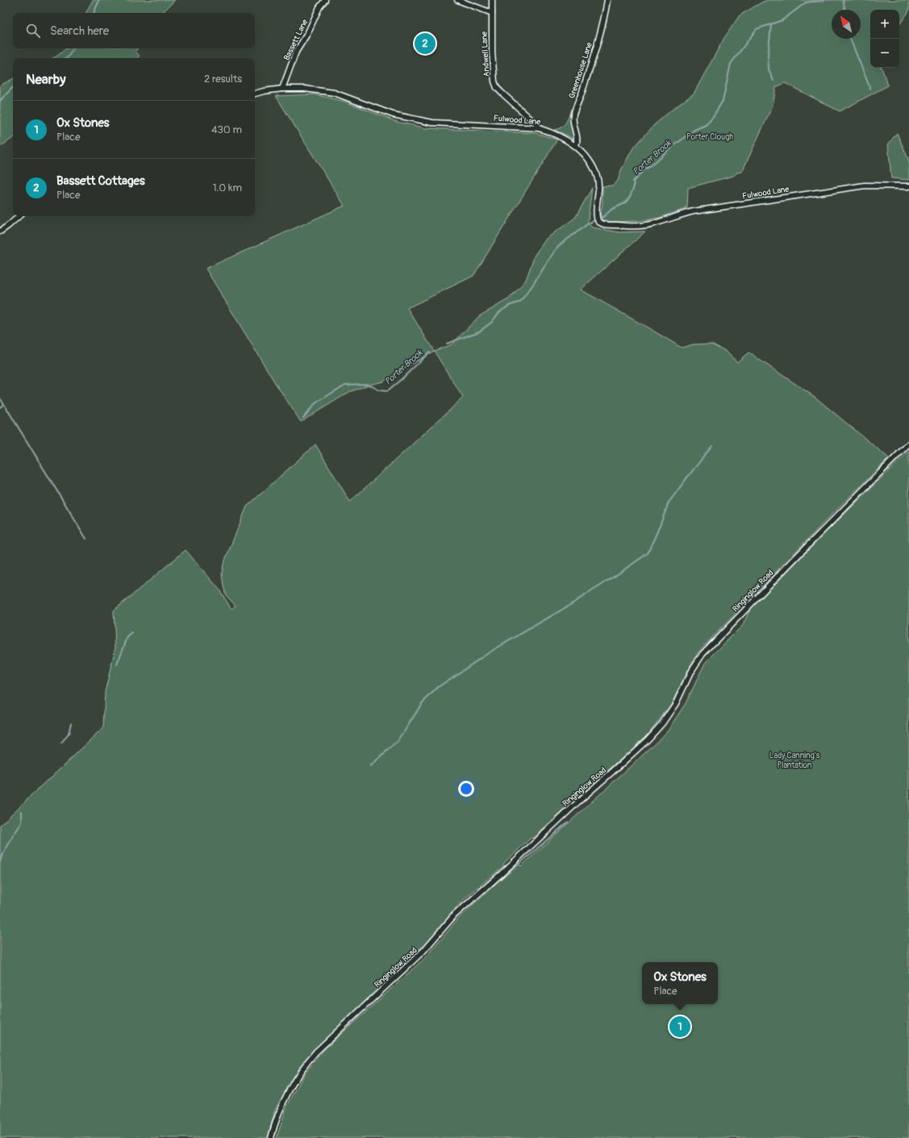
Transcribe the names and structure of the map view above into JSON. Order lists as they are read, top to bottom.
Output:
{
  "streets": {
    "street": [
      "Bassett Lane",
      "Andwell Lane",
      "Greenhouse Lane",
      "Fulwood Lane",
      "Ringinglow Road"
    ]
  },
  "crossings": [
    ["Bassett Lane", "Fulwood Lane"],
    ["Andwell Lane", "Fulwood Lane"],
    ["Greenhouse Lane", "Fulwood Lane"]
  ],
  "water": ["Porter Brook"],
  "parks": ["Porter Clough", "Lady Canning's Plantation"],
  "north": "top left",
  "page": {
    "map_buttons": ["+", "−"],
    "search": "Search here",
    "pins": ["2", "1"],
    "heading": ["Nearby", "2 results"],
    "list": [
      {
        "mark": "1",
        "name": "Ox Stones",
        "note": "Place",
        "value": "430 m"
      },
      {
        "mark": "2",
        "name": "Bassett Cottages",
        "note": "Place",
        "value": "1.0 km"
      }
    ],
    "popup": ["Ox Stones", "Place"]
  }
}
